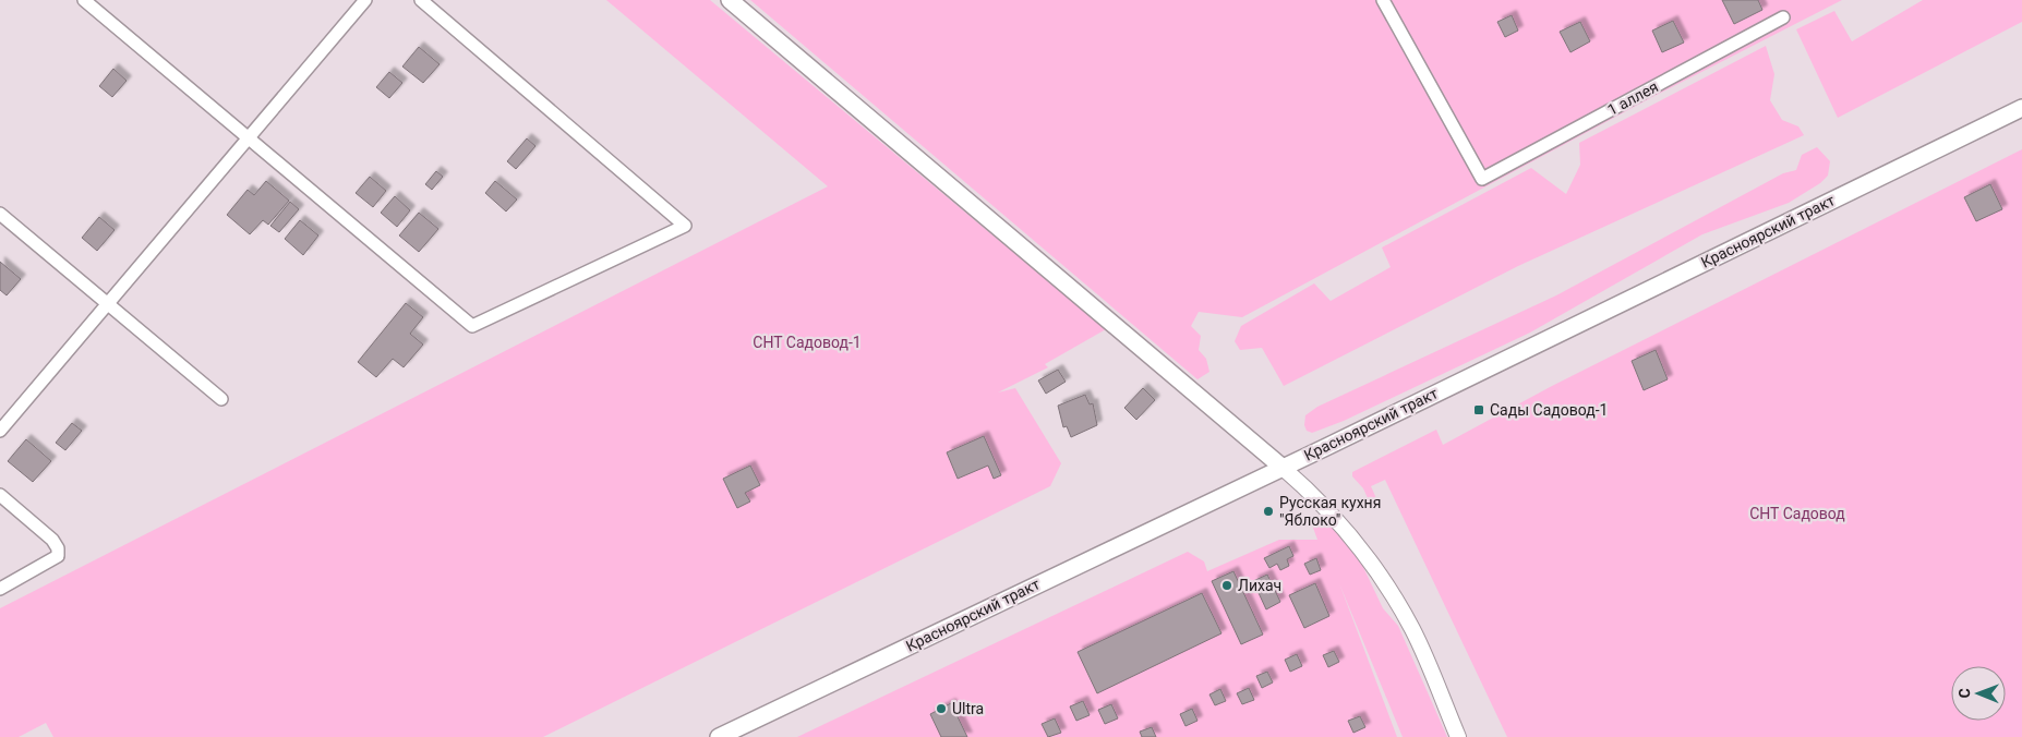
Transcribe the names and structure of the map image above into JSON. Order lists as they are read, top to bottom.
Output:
{
  "streets": {
    "main road": ["Красноярский тракт"],
    "street": ["1 аллея"]
  },
  "parks": ["СНТ Садовод-1", "СНТ Садовод"],
  "places": {
    "transit": ["Сады Садовод-1"],
    "other": ["Русская кухня \"Яблоко\"", "Лихач", "Ultra"]
  },
  "north": "left"
}
